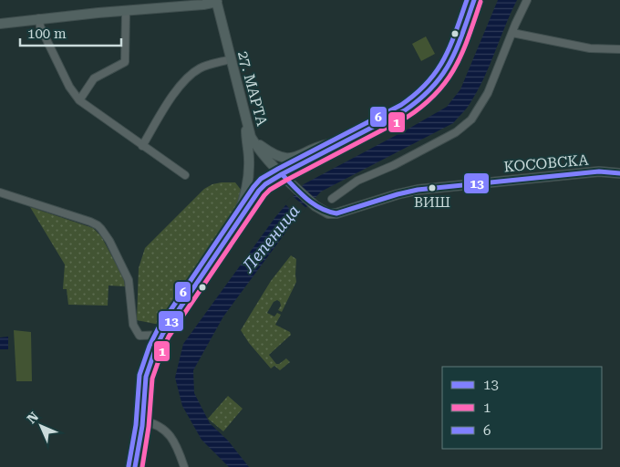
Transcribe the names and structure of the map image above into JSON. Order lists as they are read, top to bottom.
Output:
{
  "streets": {
    "main road": ["27. МАРТА", "КОСОВСКА"]
  },
  "crossings": [
    ["27. МАРТА", "КОСОВСКА"]
  ],
  "water": ["Лепеница"],
  "places": ["ВИШ"],
  "lines": ["transit line 13", "transit line 6", "transit line 1"],
  "legend": ["13", "1", "6"],
  "scale_bar": "100 m",
  "north": "top left"
}
